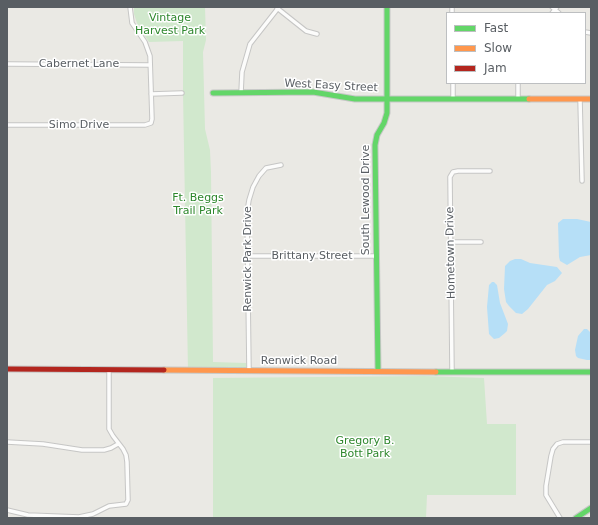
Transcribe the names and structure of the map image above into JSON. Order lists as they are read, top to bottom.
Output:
{
  "streets": {
    "street": [
      "Cabernet Lane",
      "West Easy Street",
      "Simo Drive",
      "South Lewood Drive",
      "Hometown Drive",
      "Brittany Street",
      "Renwick Park Drive",
      "Renwick Road"
    ]
  },
  "crossings": [
    ["West Easy Street", "South Lewood Drive"],
    ["South Lewood Drive", "Brittany Street"],
    ["South Lewood Drive", "Renwick Road"],
    ["Hometown Drive", "Renwick Road"],
    ["Brittany Street", "Renwick Park Drive"],
    ["Renwick Park Drive", "Renwick Road"]
  ],
  "parks": ["Vintage Harvest Park", "Ft. Beggs Trail Park", "Gregory B. Bott Park"],
  "legend": ["Fast", "Slow", "Jam"]
}
